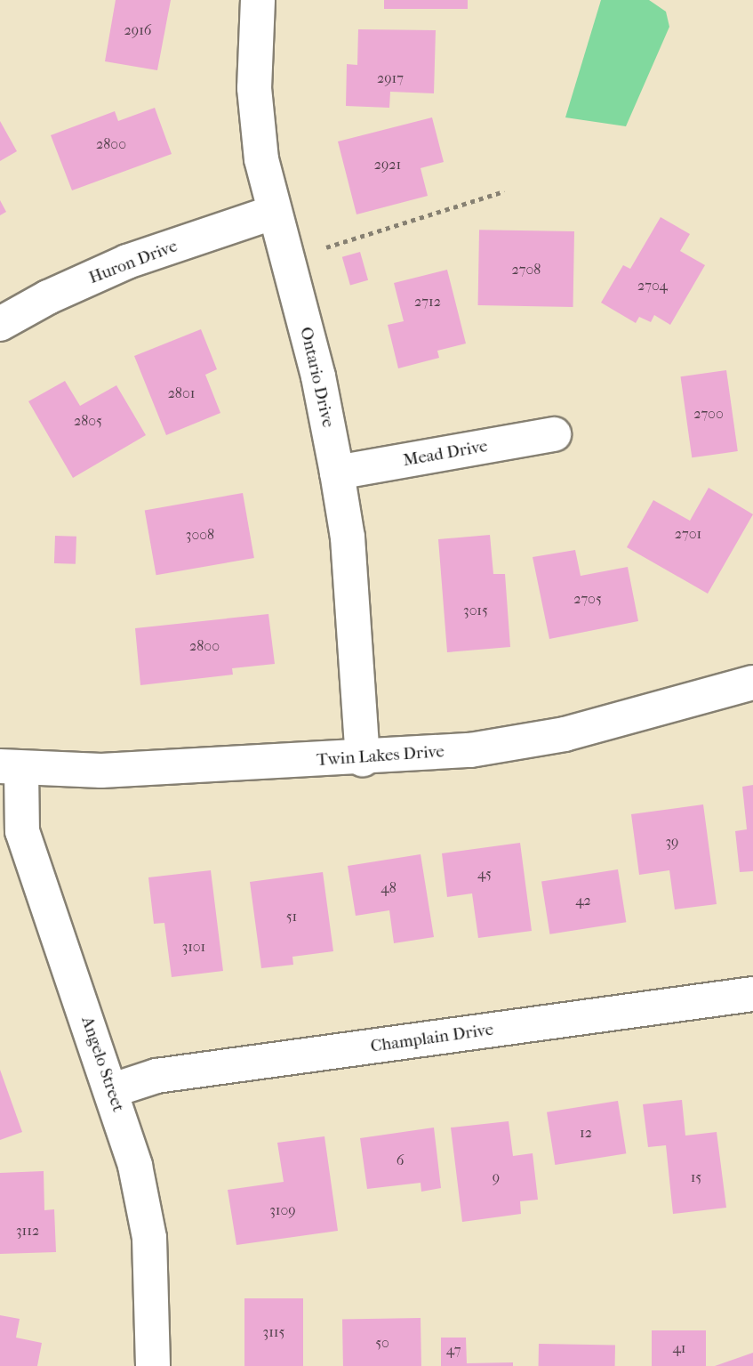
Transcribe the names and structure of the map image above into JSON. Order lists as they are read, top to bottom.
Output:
{
  "streets": {
    "street": [
      "Huron Drive",
      "Ontario Drive",
      "Mead Drive",
      "Twin Lakes Drive",
      "Champlain Drive",
      "Angelo Street"
    ]
  },
  "crossings": [
    ["Huron Drive", "Ontario Drive"],
    ["Ontario Drive", "Mead Drive"],
    ["Ontario Drive", "Twin Lakes Drive"],
    ["Twin Lakes Drive", "Angelo Street"],
    ["Champlain Drive", "Angelo Street"]
  ],
  "house_numbers": [
    "2916",
    "2917",
    "2800",
    "2921",
    "2708",
    "2704",
    "2712",
    "2801",
    "2700",
    "2805",
    "2701",
    "3008",
    "2705",
    "3015",
    "2800",
    "39",
    "45",
    "48",
    "42",
    "51",
    "3101",
    "12",
    "6",
    "9",
    "15",
    "3109",
    "3112",
    "3115",
    "50",
    "41",
    "47"
  ]
}
